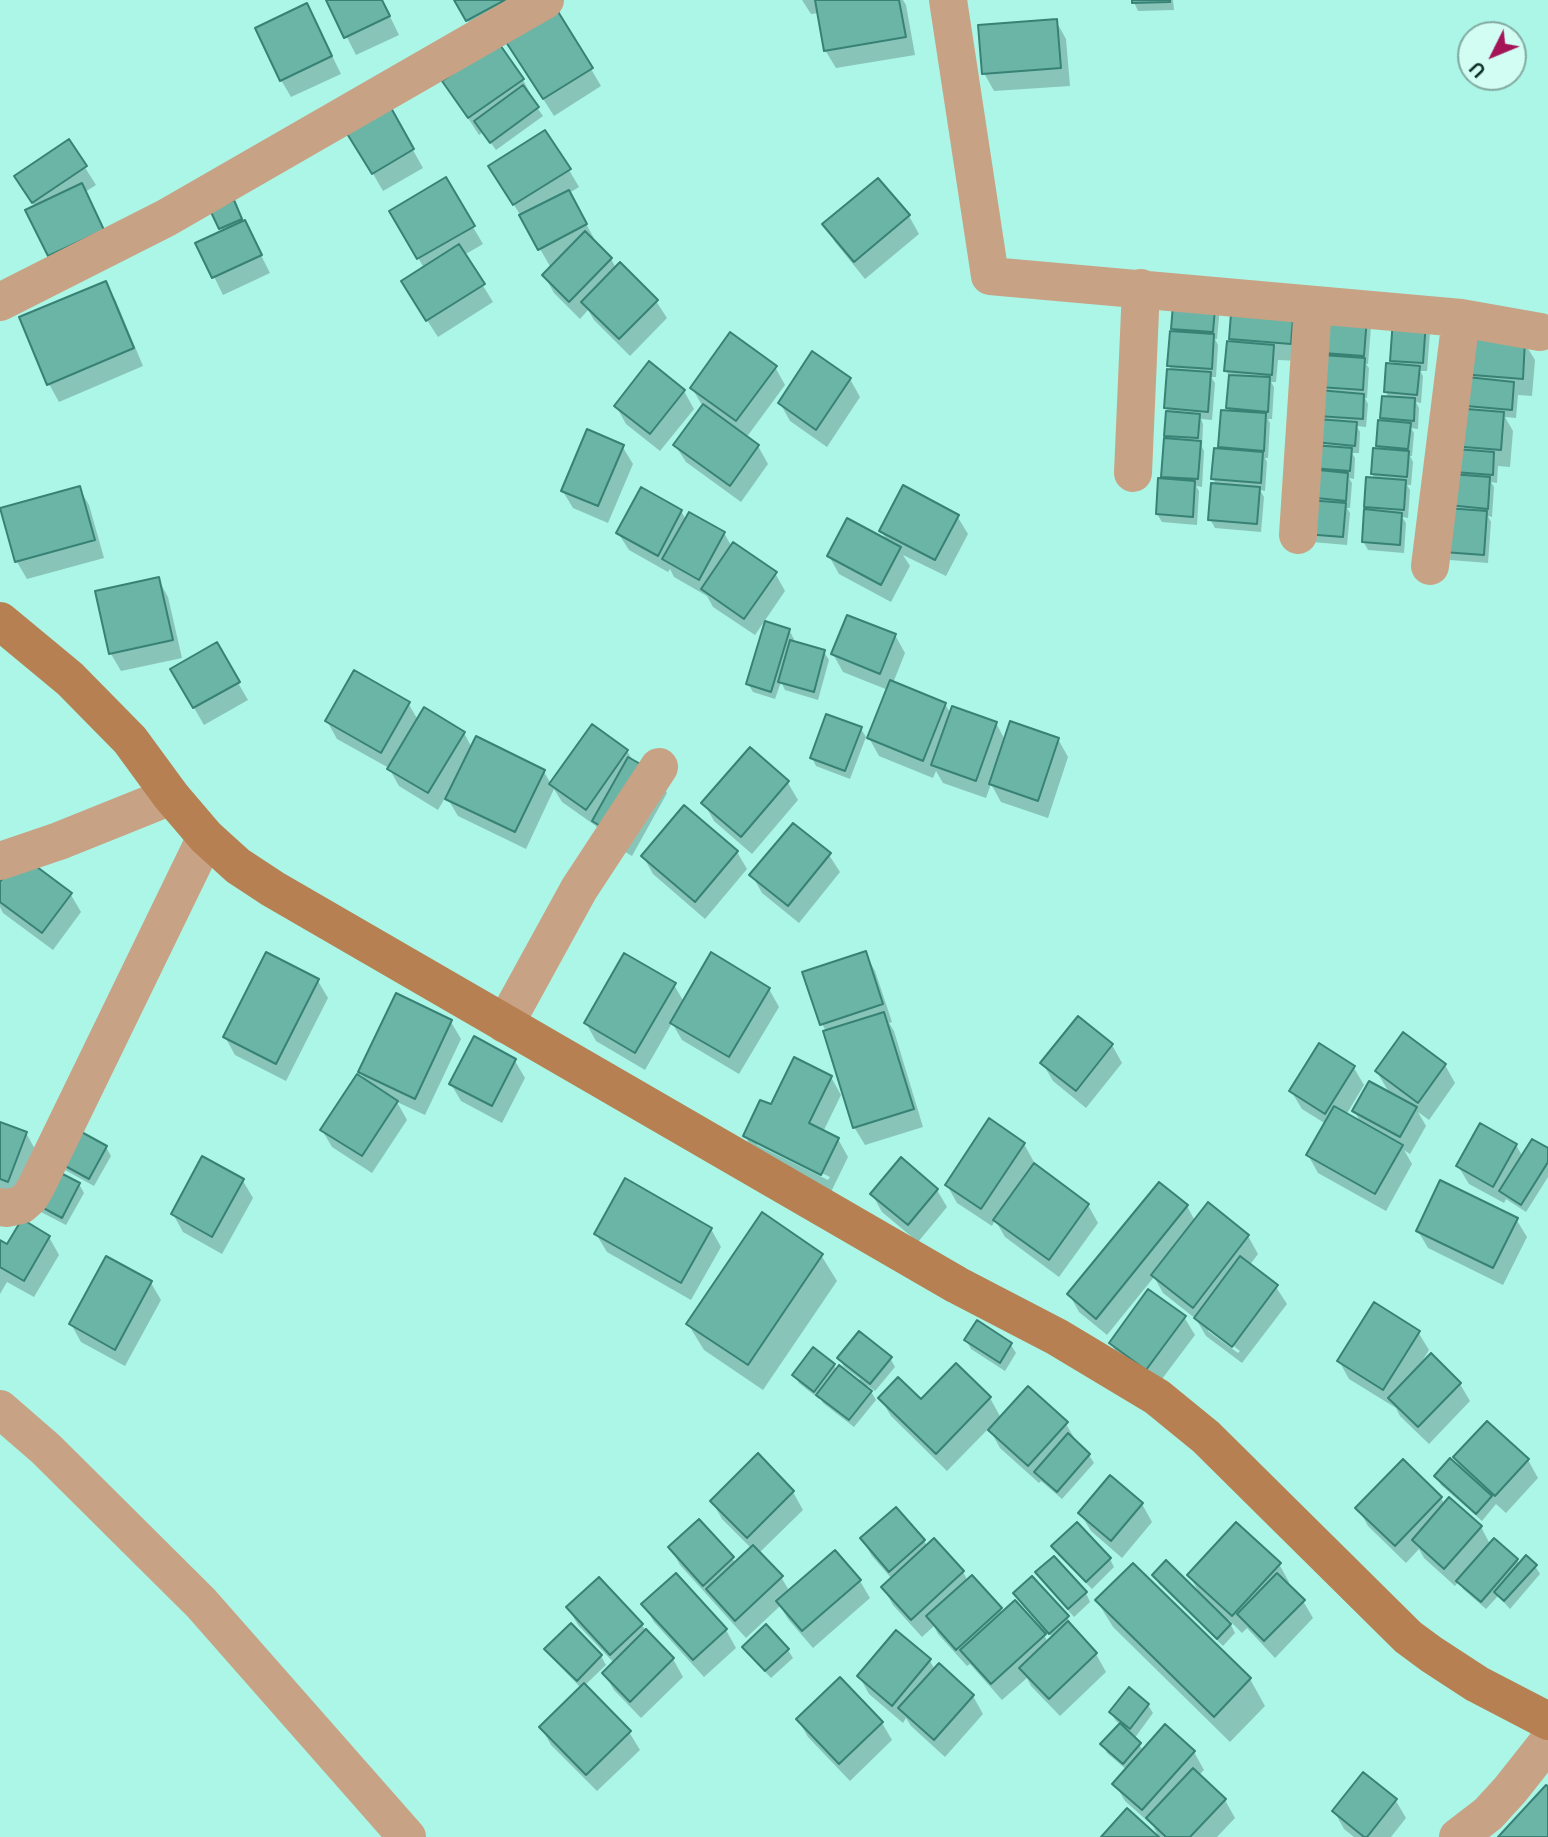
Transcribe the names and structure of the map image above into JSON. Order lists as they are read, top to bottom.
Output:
{
  "north": "bottom left"
}
